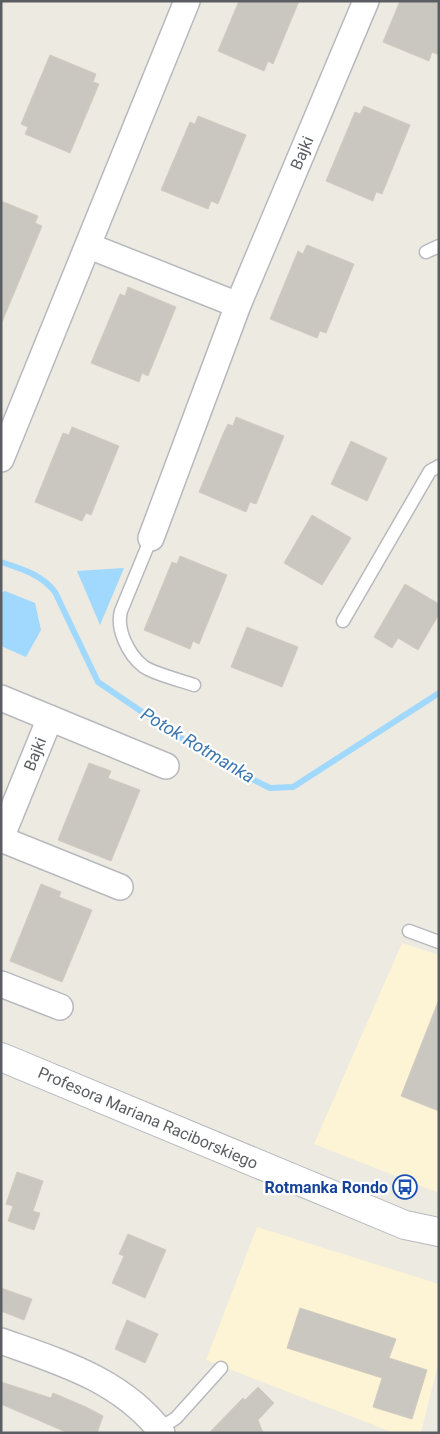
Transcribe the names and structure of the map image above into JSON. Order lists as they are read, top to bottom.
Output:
{
  "streets": {
    "main road": ["Profesora Mariana Raciborskiego"],
    "street": ["Bajki"]
  },
  "water": ["Potok Rotmanka"],
  "places": {
    "bus stop": ["Rotmanka Rondo"]
  }
}
